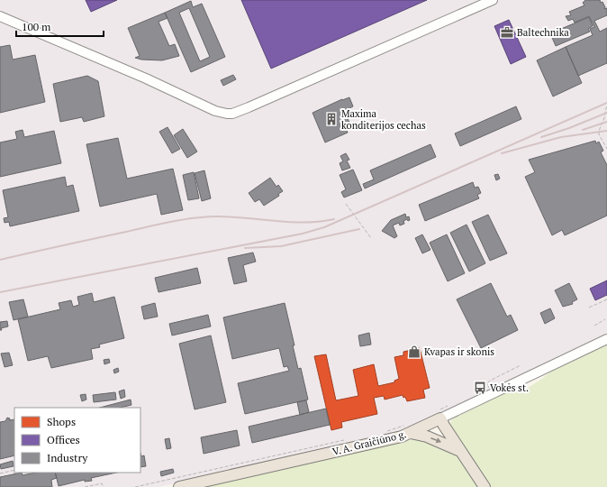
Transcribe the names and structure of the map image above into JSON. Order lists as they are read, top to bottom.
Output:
{
  "streets": {
    "main road": ["V. A. Graičiūno g."]
  },
  "places": {
    "office": ["Baltechnika"],
    "building": ["Maxima konditerijos cechas"],
    "shop": ["Kvapas ir skonis"],
    "bus stop": ["Vokės st."]
  },
  "legend": ["Shops", "Offices", "Industry"],
  "scale_bar": "100 m"
}
